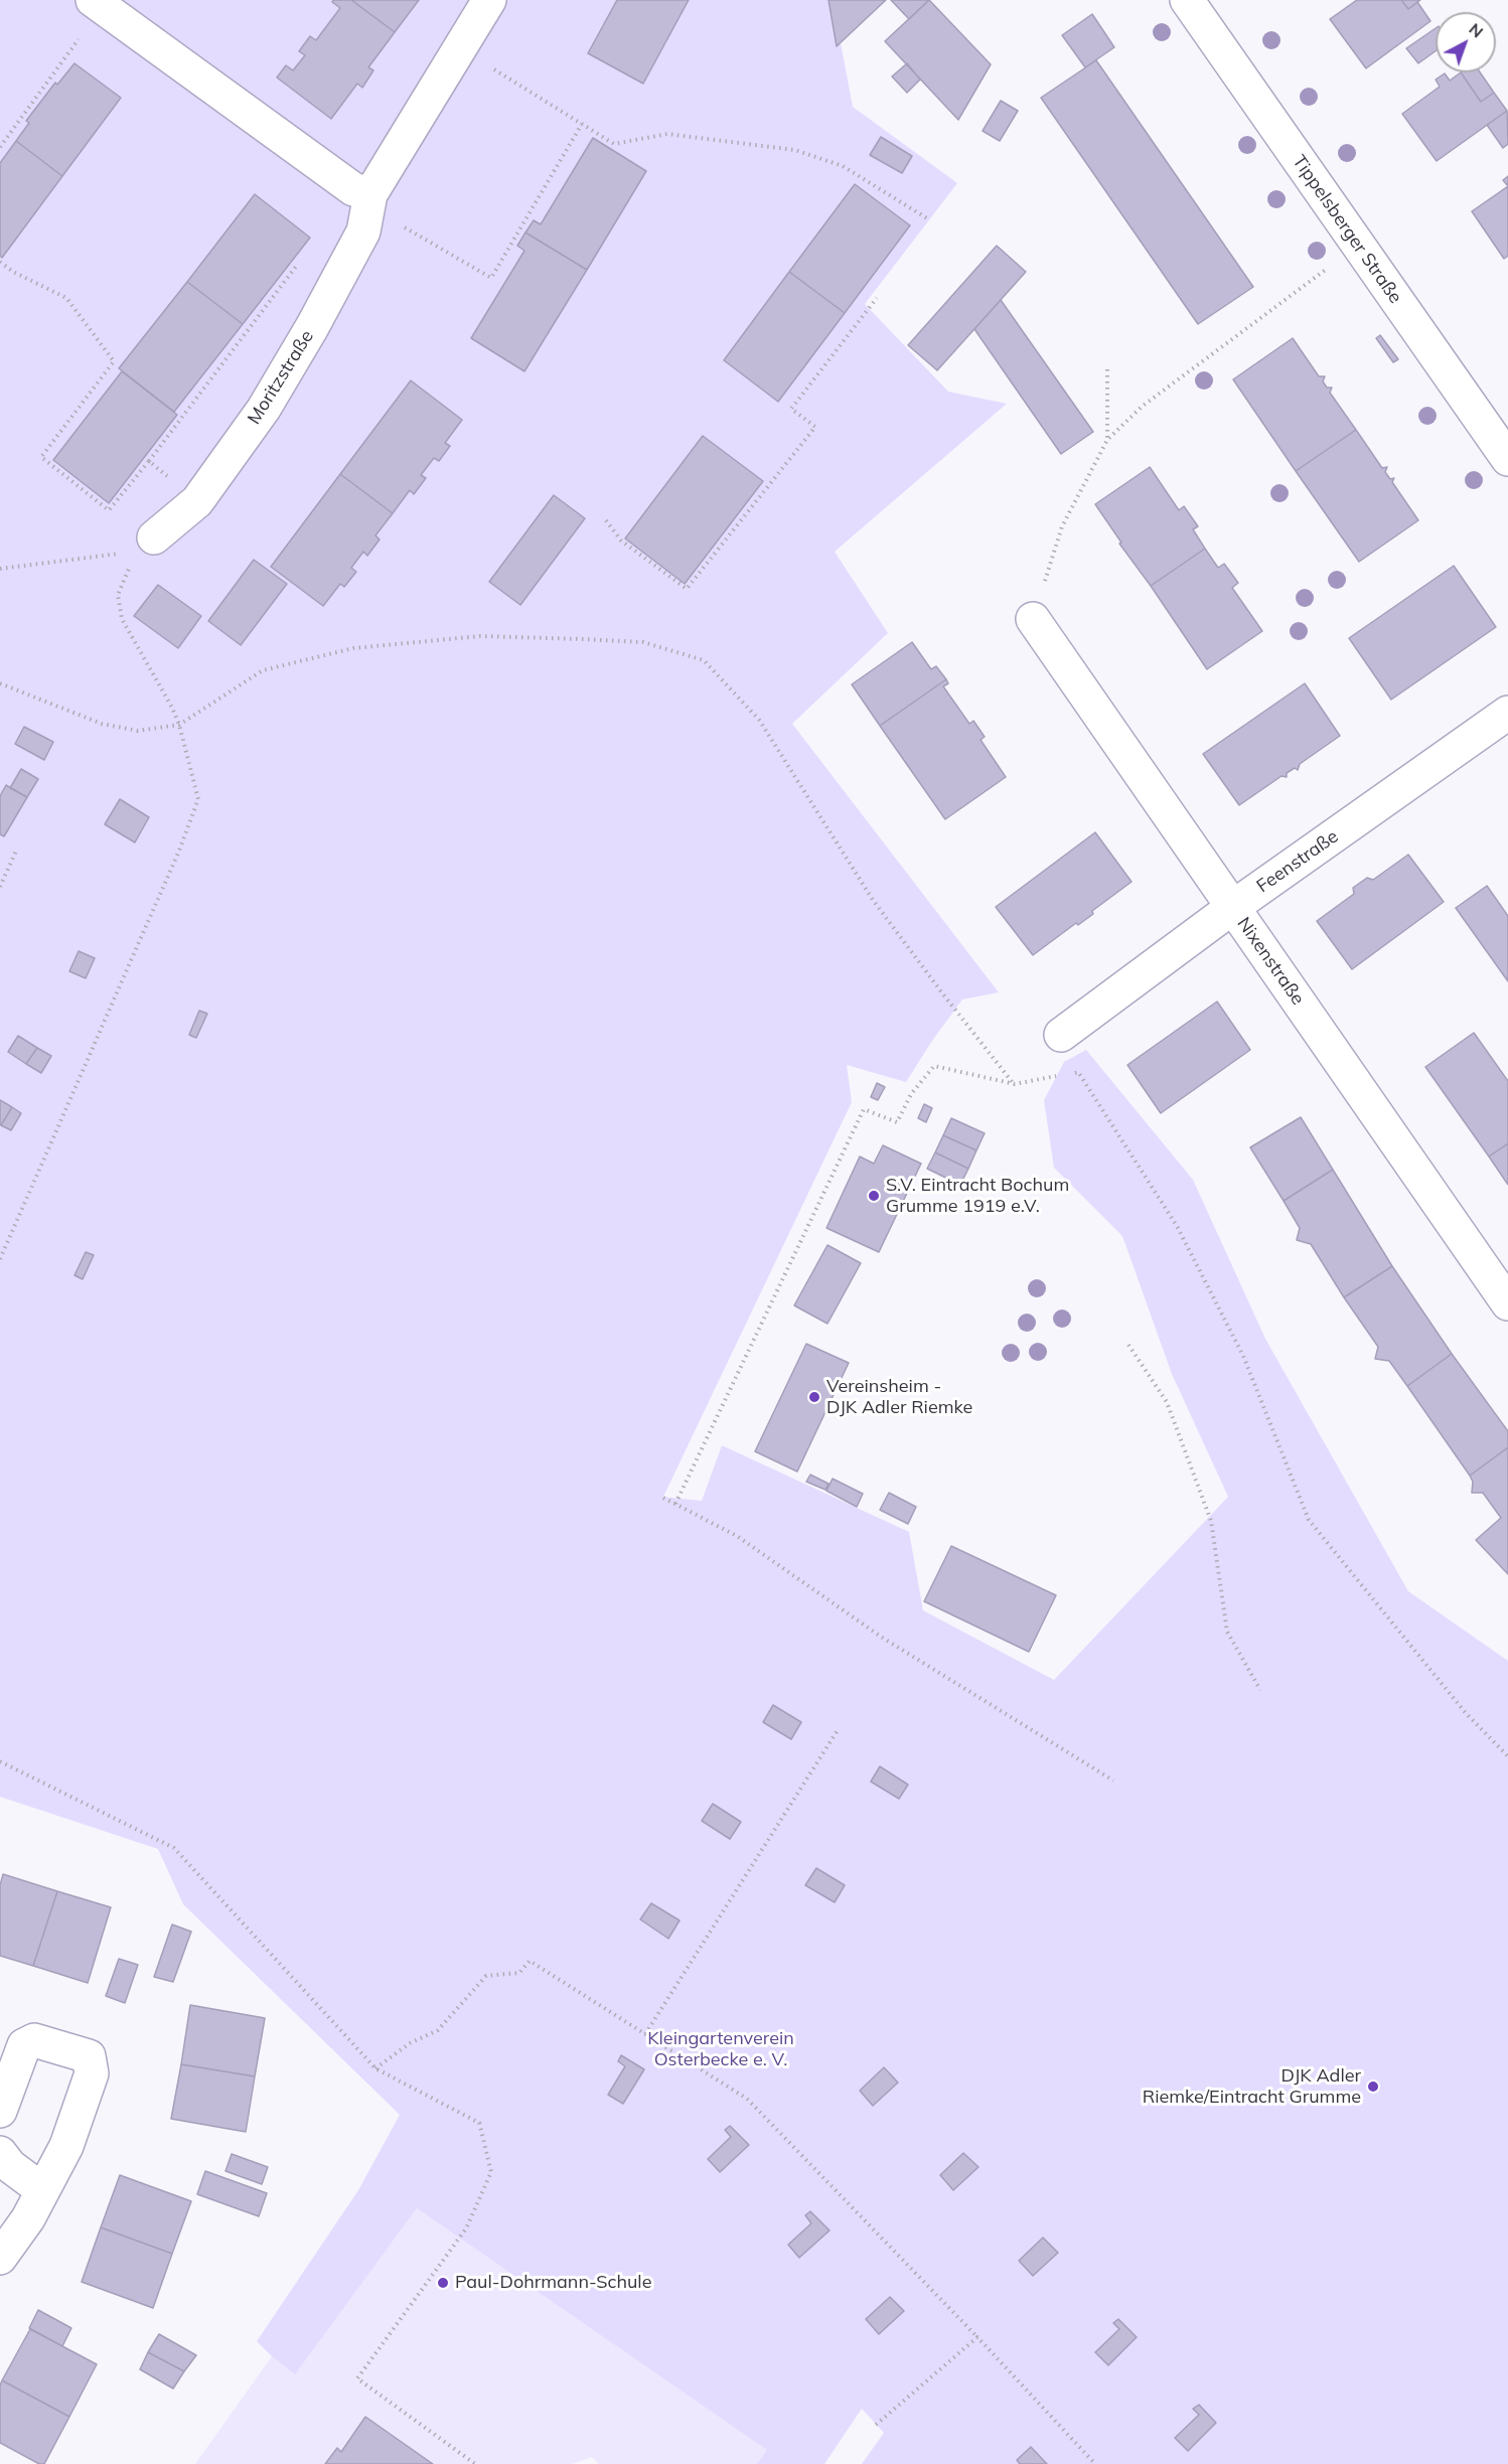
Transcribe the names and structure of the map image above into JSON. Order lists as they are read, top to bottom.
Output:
{
  "streets": {
    "street": [
      "Tippelsberger Straße",
      "Moritzstraße",
      "Feenstraße",
      "Nixenstraße"
    ]
  },
  "crossings": [
    ["Feenstraße", "Nixenstraße"]
  ],
  "parks": ["Kleingartenverein Osterbecke e. V."],
  "places": [
    "S.V. Eintracht Bochum Grumme 1919 e.V.",
    "Vereinsheim - DJK Adler Riemke",
    "DJK Adler Riemke/Eintracht Grumme",
    "Paul-Dohrmann-Schule"
  ],
  "north": "top right"
}
